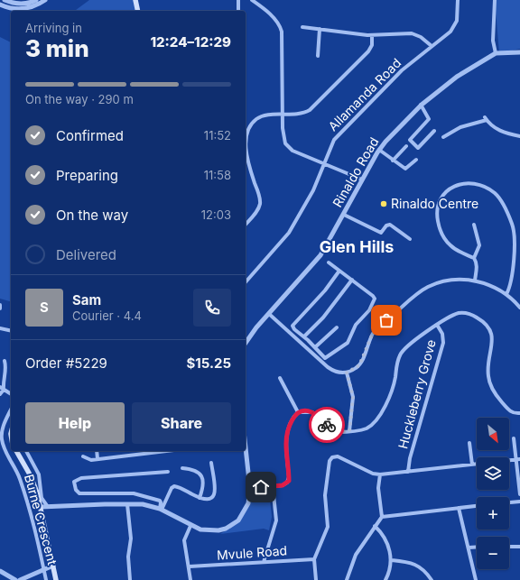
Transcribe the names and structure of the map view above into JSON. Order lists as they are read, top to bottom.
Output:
{
  "streets": {
    "street": [
      "Allamanda Road",
      "Rinaldo Road",
      "Huckleberry Grove",
      "Burne Crescent",
      "Mvule Road"
    ]
  },
  "districts": ["Glen Hills"],
  "places": ["Rinaldo Centre"],
  "north": "bottom right",
  "page": {
    "heading": ["3 min", "Arriving in", "12:24–12:29"],
    "panel": [
      "Sam",
      "Courier · 4.4",
      "Order #5229",
      "$15.25"
    ],
    "bar": "On the way · 290 m",
    "list": [
      ["Confirmed", "11:52"],
      ["Preparing", "11:58"],
      ["On the way", "12:03"],
      "Delivered"
    ],
    "round": "S",
    "buttons": ["Help", "Share"],
    "map_buttons": ["+", "−"]
  }
}
